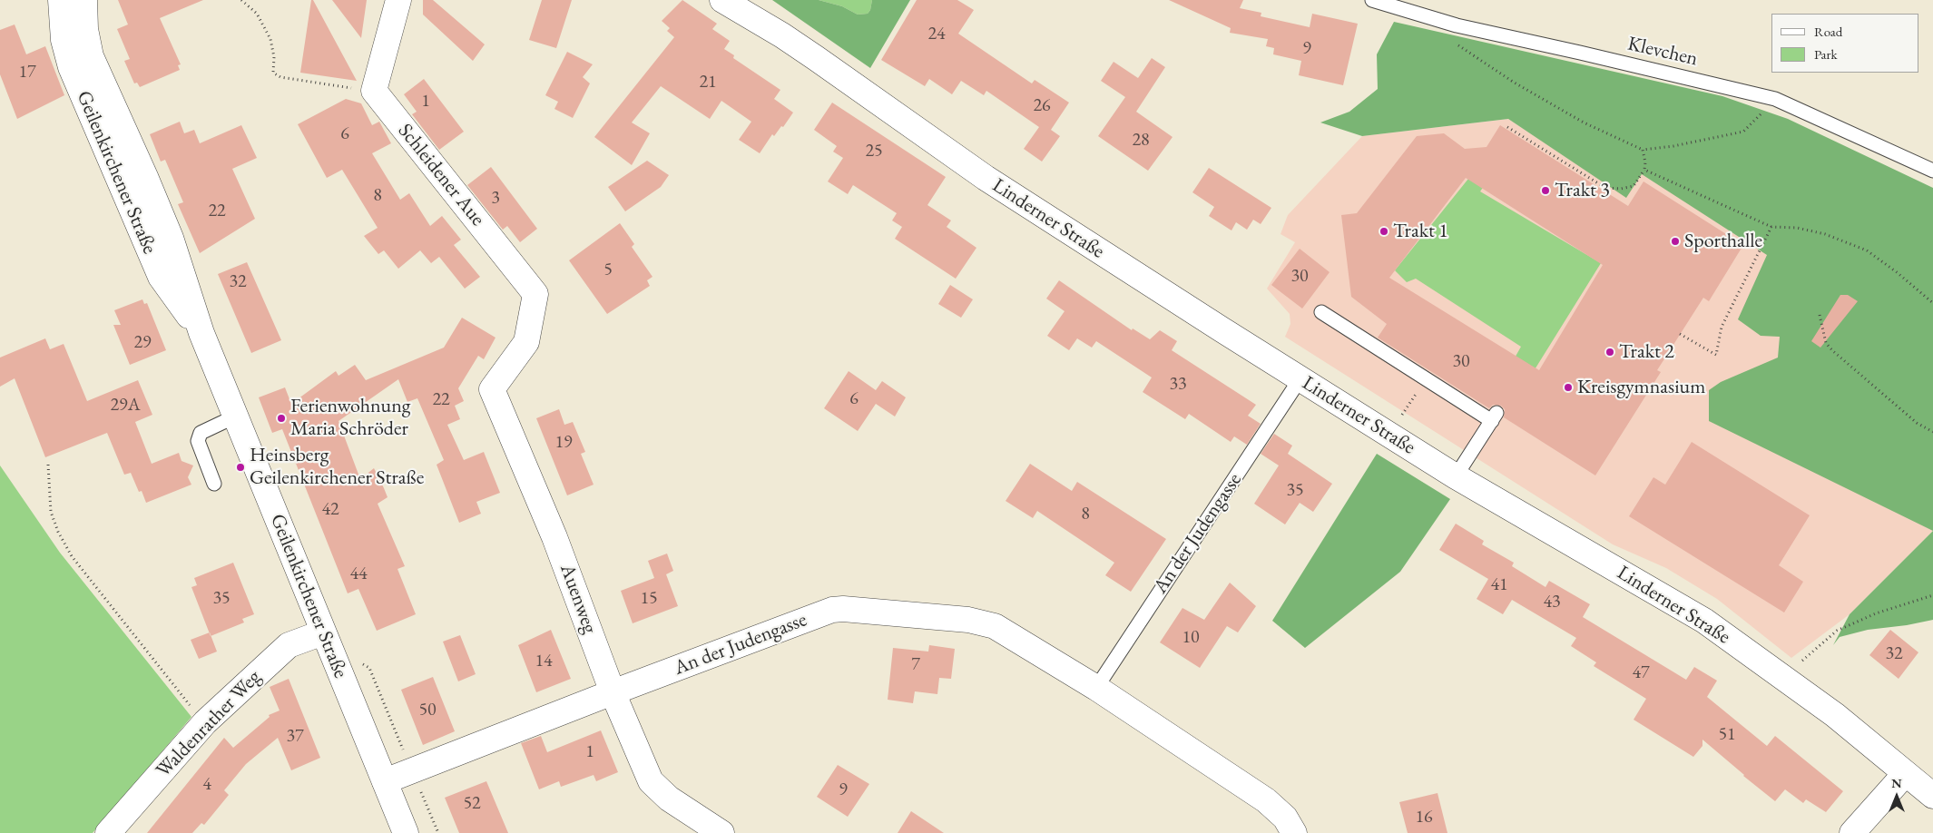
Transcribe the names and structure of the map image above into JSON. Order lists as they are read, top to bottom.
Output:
{
  "streets": {
    "street": [
      "Geilenkirchener Straße",
      "Schleidener Aue",
      "Linderner Straße",
      "An der Judengasse",
      "Auenweg",
      "Waldenrather Weg"
    ],
    "lane": ["Klevchen"]
  },
  "crossings": [
    ["Geilenkirchener Straße", "An der Judengasse"],
    ["Geilenkirchener Straße", "Waldenrather Weg"],
    ["Schleidener Aue", "Auenweg"],
    ["Linderner Straße", "An der Judengasse"],
    ["An der Judengasse", "Auenweg"]
  ],
  "places": [
    "Trakt 3",
    "Trakt 1",
    "Sporthalle",
    "Trakt 2",
    "Kreisgymnasium",
    "Ferienwohnung Maria Schröder",
    "Heinsberg Geilenkirchener Straße"
  ],
  "house_numbers": [
    "24",
    "9",
    "17",
    "21",
    "1",
    "26",
    "6",
    "28",
    "25",
    "8",
    "3",
    "22",
    "5",
    "30",
    "32",
    "29",
    "30",
    "33",
    "6",
    "22",
    "29A",
    "19",
    "35",
    "42",
    "8",
    "44",
    "41",
    "35",
    "15",
    "43",
    "10",
    "32",
    "14",
    "7",
    "47",
    "50",
    "51",
    "37",
    "1",
    "4",
    "9",
    "52",
    "16"
  ],
  "legend": ["Road", "Park"],
  "north": "top"
}
